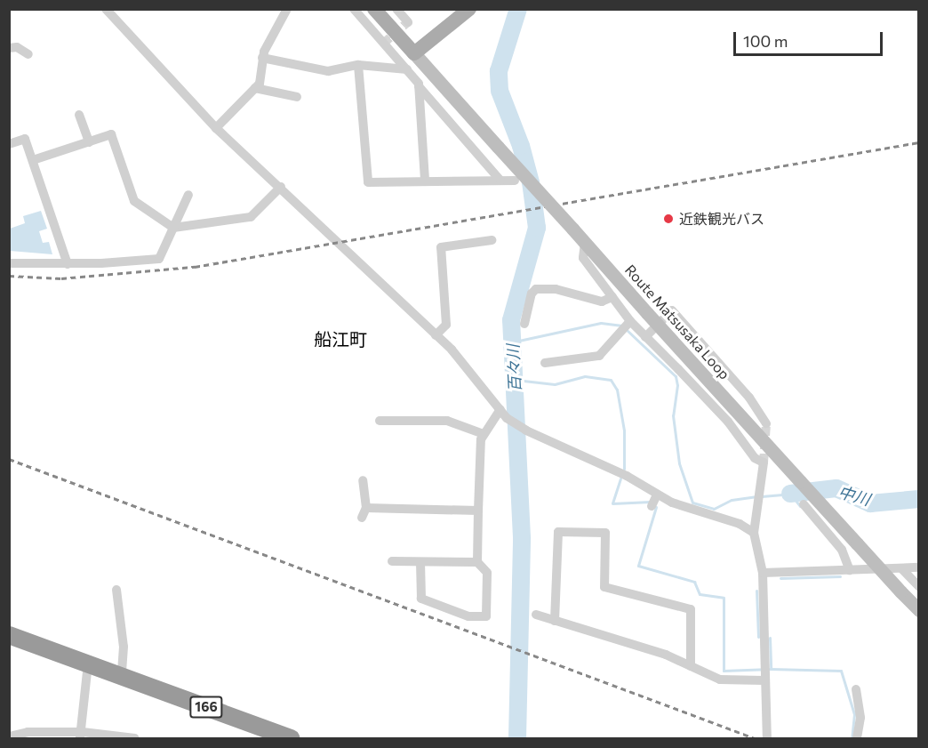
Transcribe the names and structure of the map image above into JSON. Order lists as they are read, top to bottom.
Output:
{
  "streets": {
    "highway": ["166"],
    "main road": ["Route Matsusaka Loop"]
  },
  "districts": ["船江町"],
  "water": ["百々川", "中川"],
  "places": ["近鉄観光バス"],
  "scale_bar": "100 m"
}
